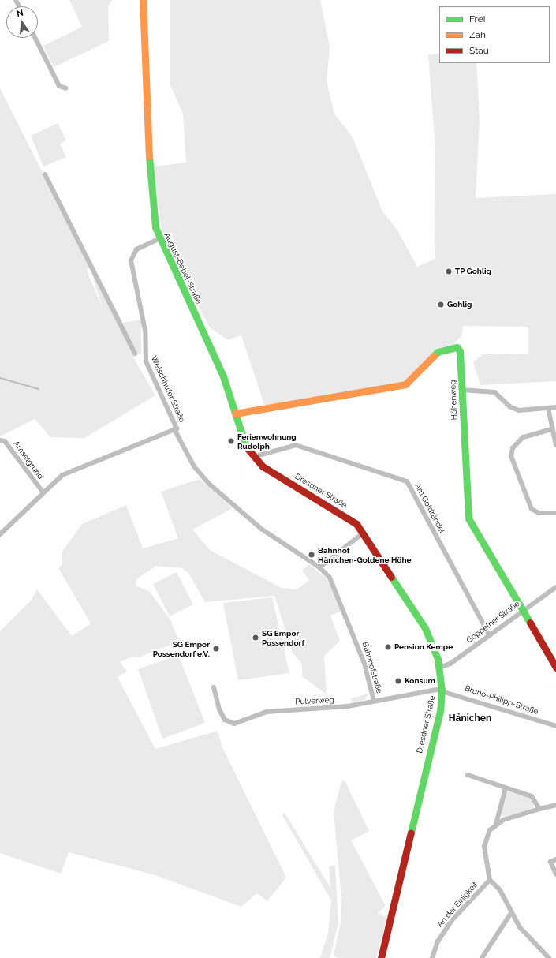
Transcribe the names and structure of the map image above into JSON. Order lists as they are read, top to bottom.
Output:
{
  "streets": {
    "main road": ["August-Bebel-Straße", "Höhenweg", "Dresdner Straße"],
    "street": [
      "Welschhufer Straße",
      "Amselgrund",
      "Am Goldrändel",
      "Goppelner Straße",
      "Bahnhofstraße",
      "Bruno-Philipp-Straße",
      "Pulverweg",
      "An der Einigkeit"
    ]
  },
  "crossings": [
    ["August-Bebel-Straße", "Welschhufer Straße"],
    ["August-Bebel-Straße", "Höhenweg"],
    ["August-Bebel-Straße", "Dresdner Straße"],
    ["August-Bebel-Straße", "Am Goldrändel"],
    ["Welschhufer Straße", "Amselgrund"],
    ["Welschhufer Straße", "Bahnhofstraße"],
    ["Höhenweg", "Goppelner Straße"],
    ["Dresdner Straße", "Am Goldrändel"],
    ["Dresdner Straße", "Goppelner Straße"],
    ["Dresdner Straße", "Bruno-Philipp-Straße"],
    ["Dresdner Straße", "Pulverweg"],
    ["Am Goldrändel", "Goppelner Straße"],
    ["Bahnhofstraße", "Pulverweg"],
    ["Bruno-Philipp-Straße", "Pulverweg"]
  ],
  "districts": ["Hänichen"],
  "places": [
    "TP Gohlig",
    "Gohlig",
    "Ferienwohnung Rudolph",
    "Bahnhof Hänichen-Goldene Höhe",
    "SG Empor Possendorf",
    "Pension Kempe",
    "SG Empor Possendorf e.V.",
    "Konsum"
  ],
  "legend": ["Frei", "Zäh", "Stau"],
  "north": "top"
}
